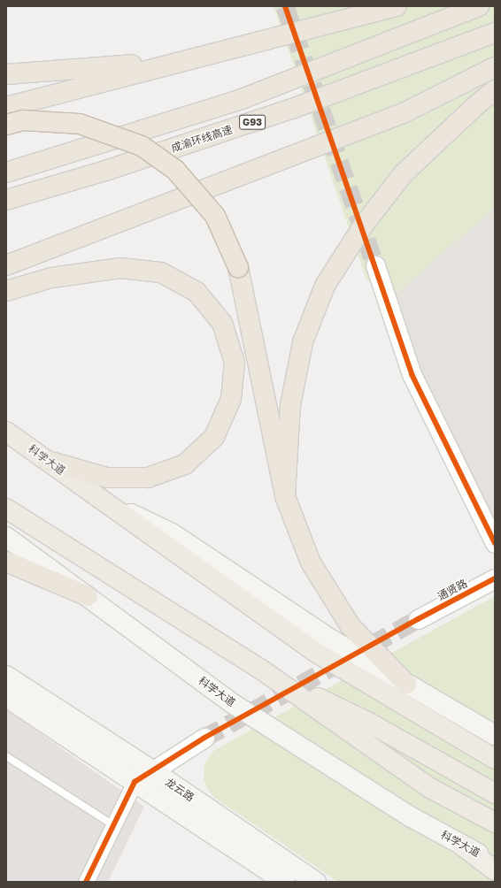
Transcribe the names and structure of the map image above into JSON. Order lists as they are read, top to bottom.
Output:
{
  "streets": {
    "highway": ["G93", "成渝环线高速", "科学大道"],
    "main road": ["龙云路"],
    "street": ["通贤路"]
  }
}
